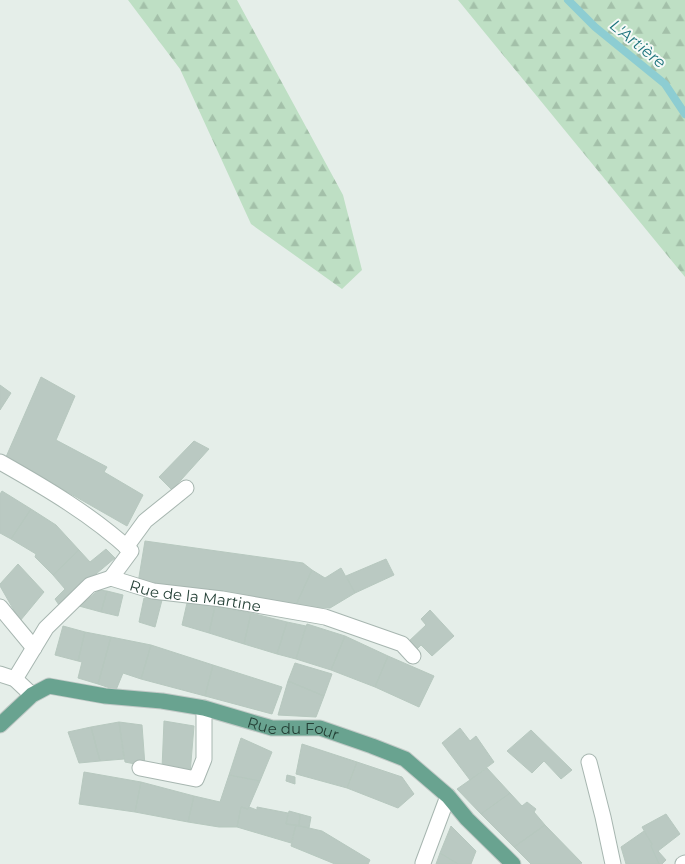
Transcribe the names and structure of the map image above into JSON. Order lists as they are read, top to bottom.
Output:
{
  "streets": {
    "main road": ["Rue du Four"],
    "street": ["Rue de la Martine"]
  },
  "water": ["L'Artière"]
}
